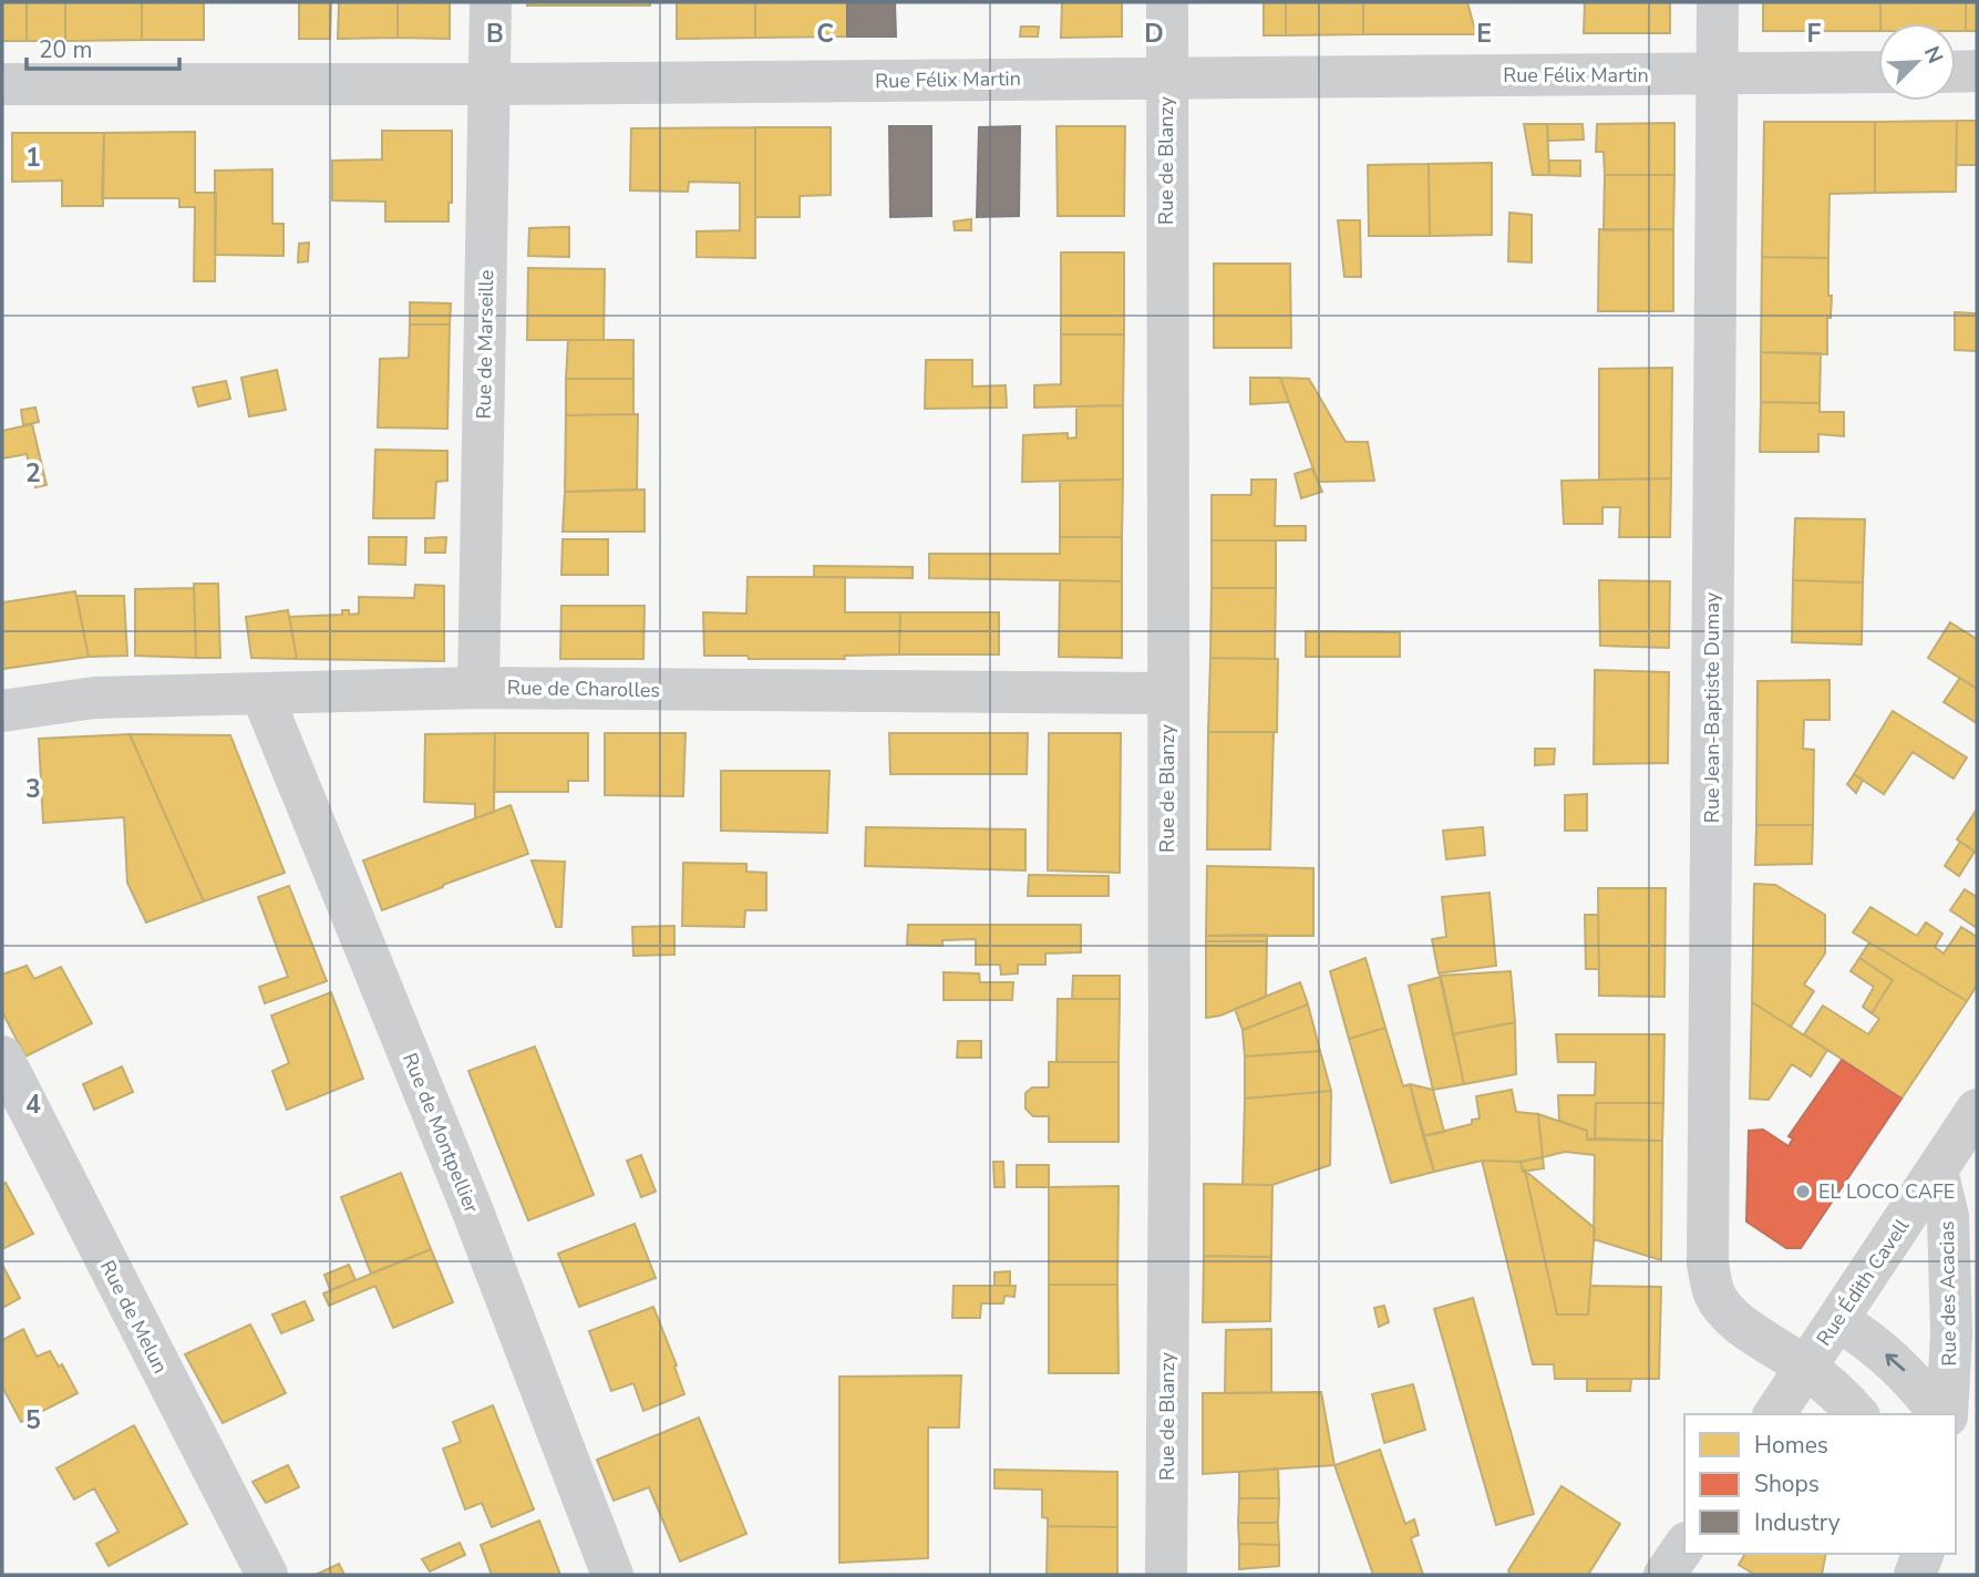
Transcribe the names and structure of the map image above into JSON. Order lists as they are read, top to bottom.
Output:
{
  "streets": {
    "street": [
      "Rue Félix Martin",
      "Rue de Blanzy",
      "Rue de Marseille",
      "Rue de Charolles",
      "Rue Jean-Baptiste Dumay",
      "Rue de Montpellier",
      "Rue Édith Cavell",
      "Rue des Acacias",
      "Rue de Melun"
    ]
  },
  "crossings": [
    ["Rue Félix Martin", "Rue de Blanzy"],
    ["Rue Félix Martin", "Rue de Marseille"],
    ["Rue Félix Martin", "Rue Jean-Baptiste Dumay"],
    ["Rue de Blanzy", "Rue de Charolles"],
    ["Rue de Marseille", "Rue de Charolles"],
    ["Rue de Charolles", "Rue de Montpellier"],
    ["Rue Jean-Baptiste Dumay", "Rue Édith Cavell"],
    ["Rue Édith Cavell", "Rue des Acacias"]
  ],
  "places": ["EL LOCO CAFE"],
  "legend": ["Homes", "Shops", "Industry"],
  "scale_bar": "20 m",
  "north": "top right",
  "grid": {
    "columns": [
      "B",
      "C",
      "D",
      "E",
      "F"
    ],
    "rows": [
      "1",
      "2",
      "3",
      "4",
      "5"
    ]
  }
}
